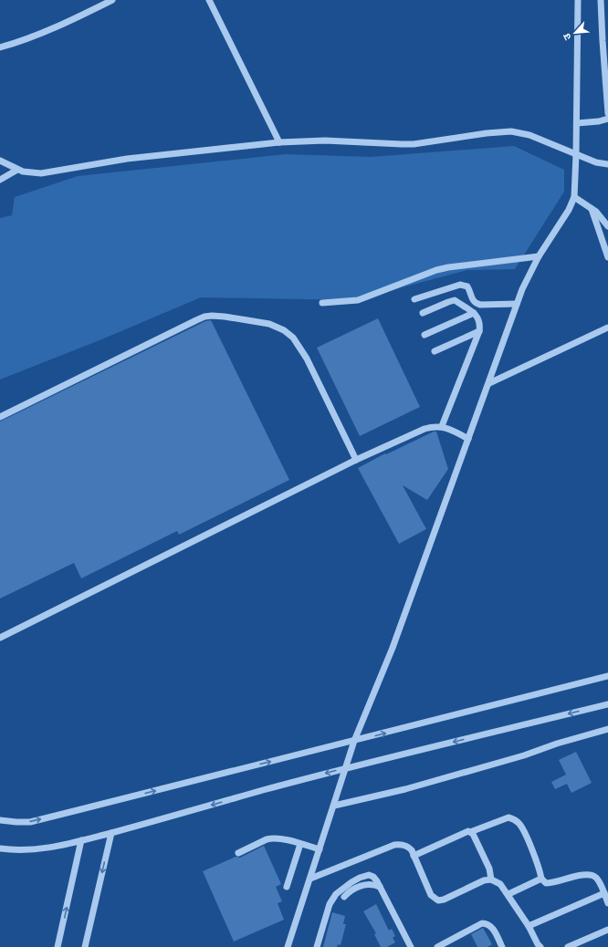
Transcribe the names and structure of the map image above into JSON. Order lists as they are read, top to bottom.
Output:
{
  "north": "bottom left"
}
